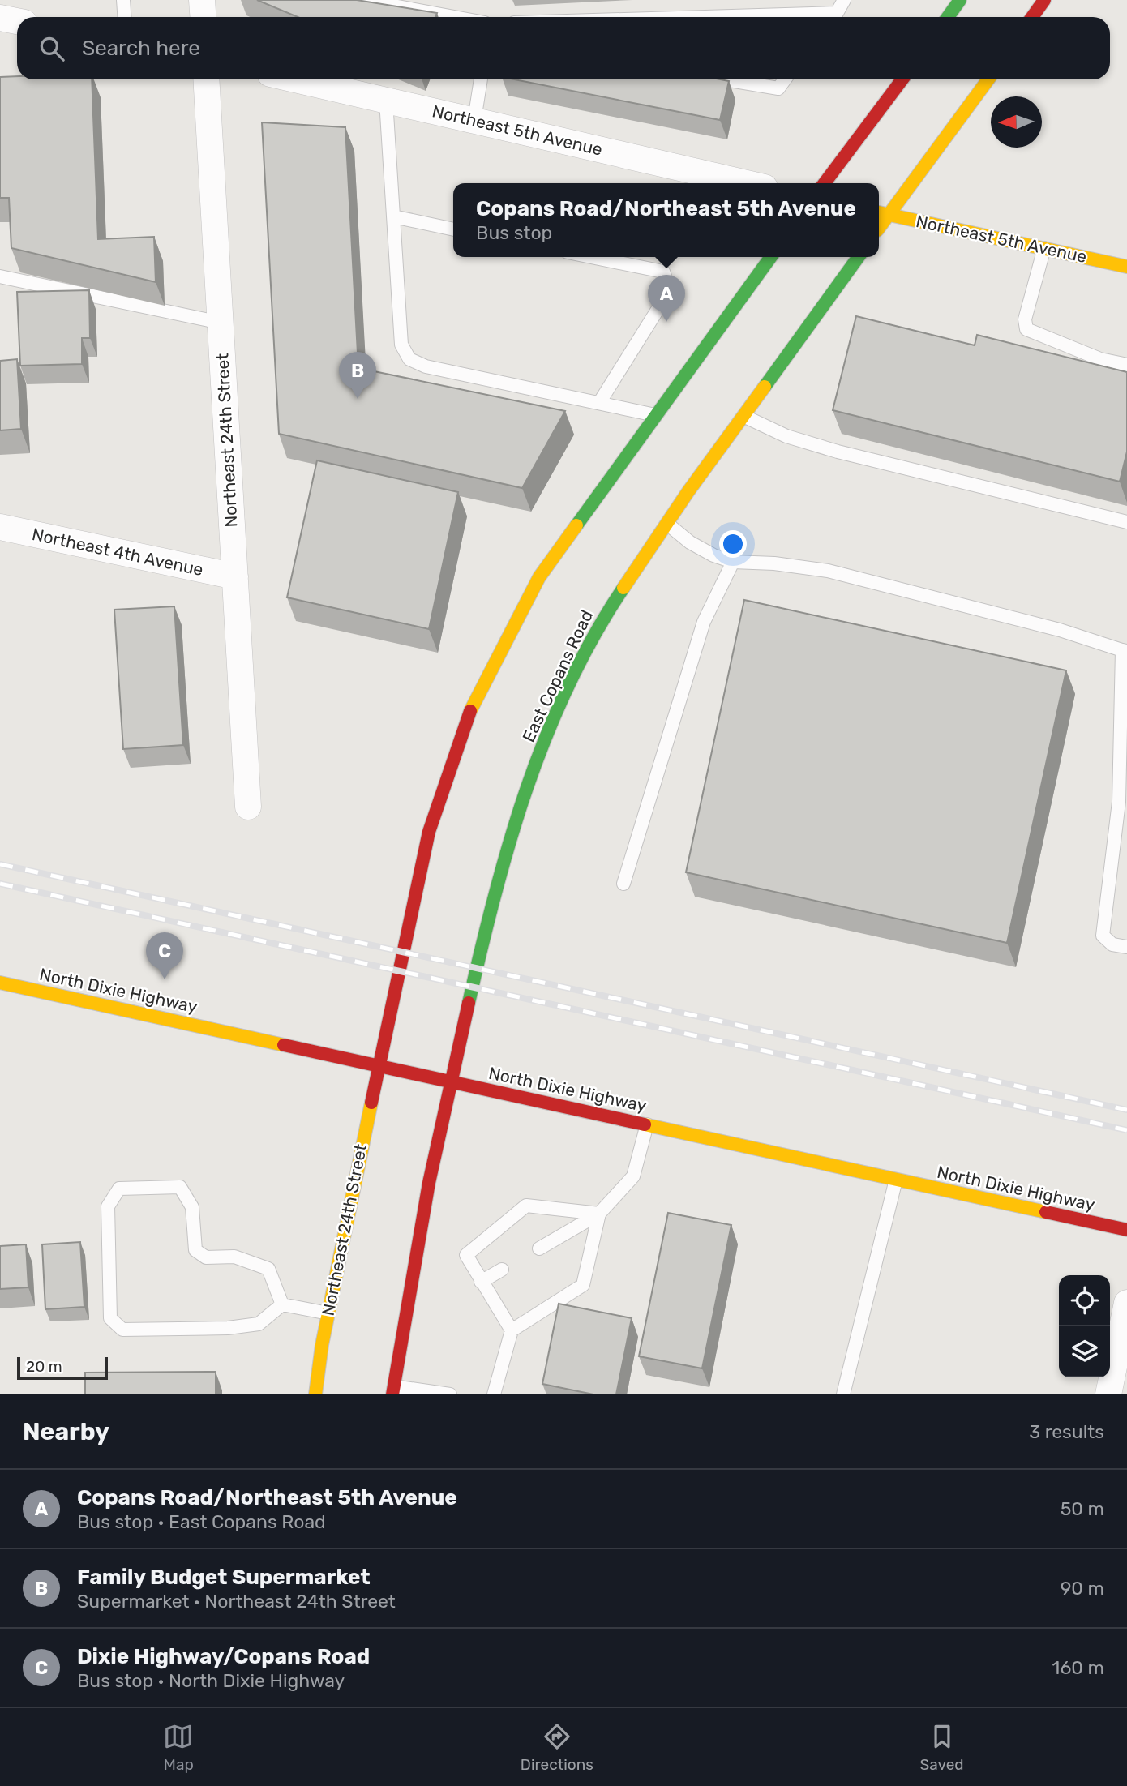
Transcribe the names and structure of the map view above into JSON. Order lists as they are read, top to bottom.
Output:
{
  "streets": {
    "main road": [
      "Northeast 5th Avenue",
      "Northeast 24th Street",
      "East Copans Road",
      "North Dixie Highway"
    ],
    "street": ["Northeast 4th Avenue"]
  },
  "crossings": [
    ["Northeast 24th Street", "Northeast 4th Avenue"],
    ["Northeast 24th Street", "North Dixie Highway"],
    ["East Copans Road", "North Dixie Highway"]
  ],
  "scale_bar": "20 m",
  "north": "left",
  "page": {
    "search": "Search here",
    "popup": ["Copans Road/Northeast 5th Avenue", "Bus stop"],
    "pins": ["A", "B", "C"],
    "scale": "20 m",
    "heading": ["Nearby", "3 results"],
    "list": [
      {
        "mark": "A",
        "name": "Copans Road/Northeast 5th Avenue",
        "note": "Bus stop · East Copans Road",
        "value": "50 m"
      },
      {
        "mark": "B",
        "name": "Family Budget Supermarket",
        "note": "Supermarket · Northeast 24th Street",
        "value": "90 m"
      },
      {
        "mark": "C",
        "name": "Dixie Highway/Copans Road",
        "note": "Bus stop · North Dixie Highway",
        "value": "160 m"
      }
    ],
    "nav": ["Map", "Directions", "Saved"]
  }
}
